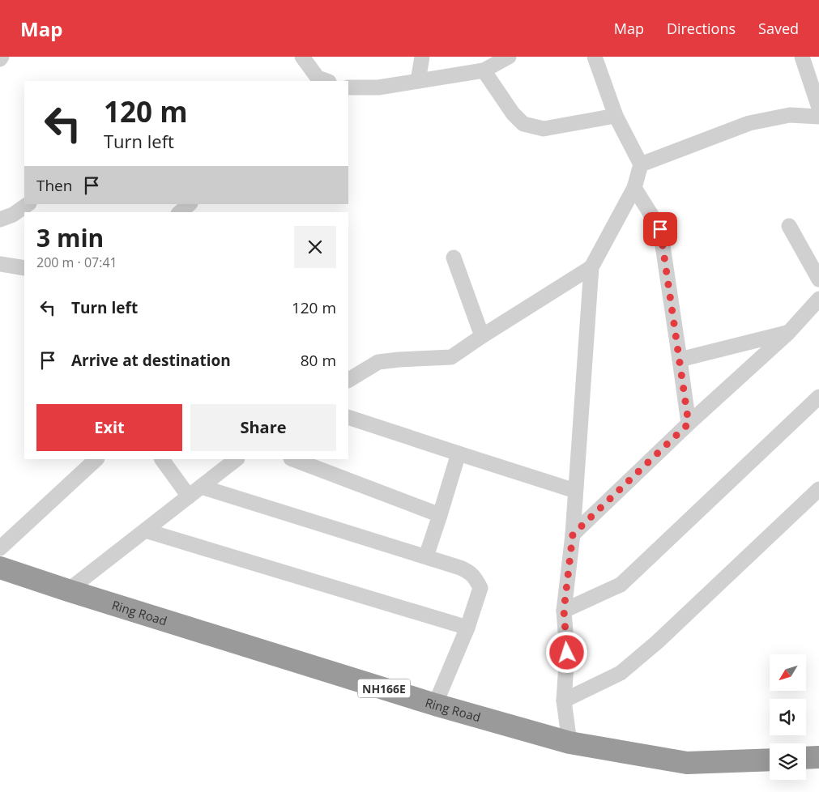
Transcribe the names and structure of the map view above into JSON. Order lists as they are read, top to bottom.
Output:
{
  "streets": {
    "highway": ["Ring Road", "NH166E"]
  },
  "north": "bottom left",
  "page": {
    "header": "Map",
    "nav": ["Map", "Directions", "Saved"],
    "turn": ["120 m", "Turn left"],
    "then": "Then",
    "heading": ["3 min", "200 m · 07:41"],
    "list": [
      {
        "name": "Turn left",
        "value": "120 m"
      },
      {
        "name": "Arrive at destination",
        "value": "80 m"
      }
    ],
    "buttons": ["Exit", "Share"]
  }
}
